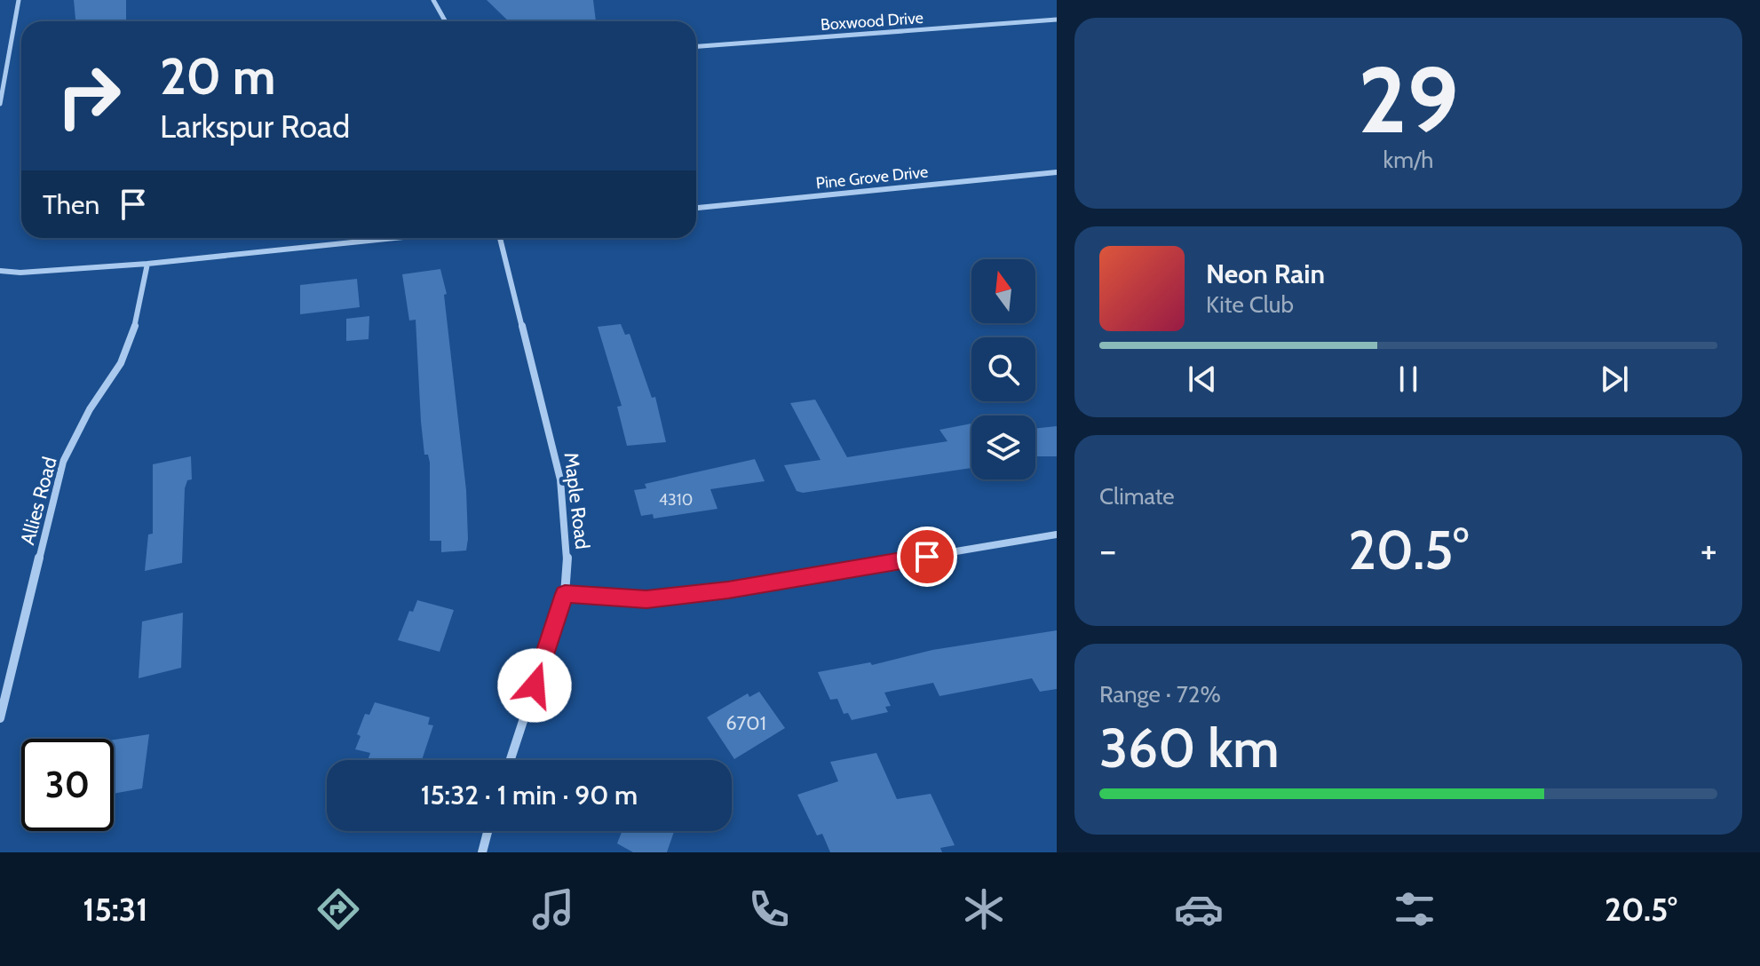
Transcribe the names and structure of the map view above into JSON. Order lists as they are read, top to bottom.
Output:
{
  "streets": {
    "street": [
      "Boxwood Drive",
      "Pine Grove Drive",
      "Allies Road",
      "Maple Road"
    ]
  },
  "house_numbers": ["4310", "6701"],
  "north": "top",
  "page": {
    "tile": [
      ["29", "km/h"],
      "Climate",
      ["Range · 72%", "360 km"]
    ],
    "turn": ["20 m", "Larkspur Road"],
    "then": "Then",
    "song": ["Neon Rain", "Kite Club"],
    "heat": ["−", "20.5°", "+"],
    "limit": "30",
    "trip": "15:32 · 1 min · 90 m",
    "tabs": ["15:31", "20.5°"]
  }
}
